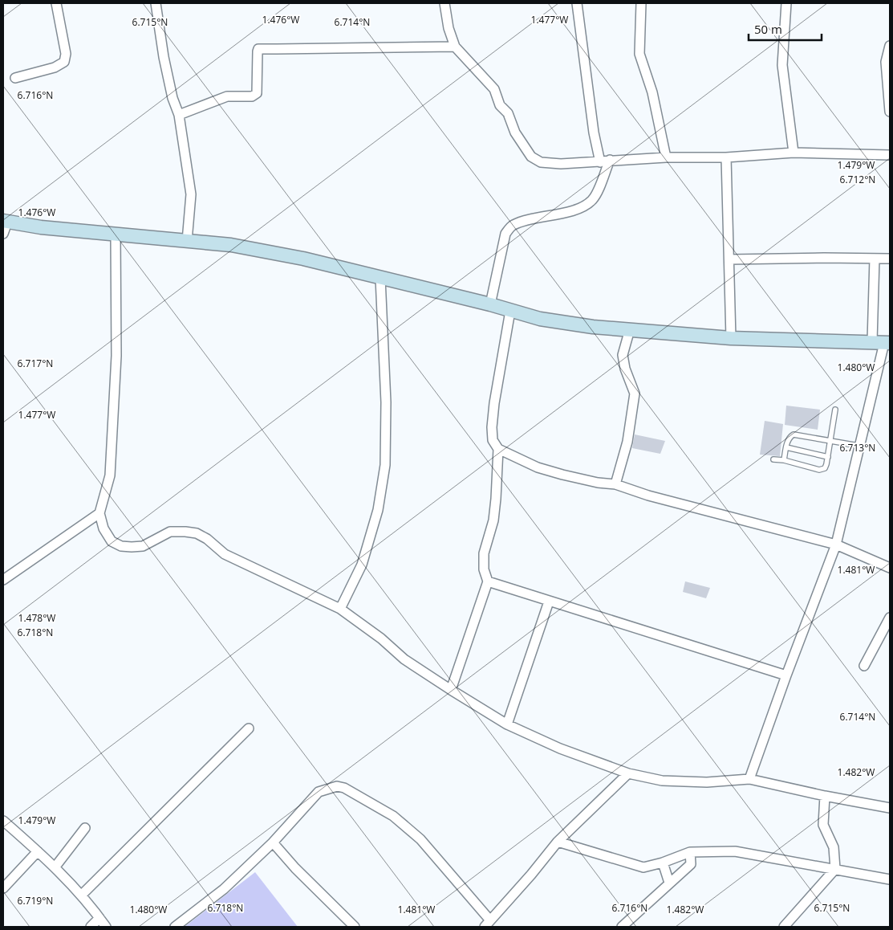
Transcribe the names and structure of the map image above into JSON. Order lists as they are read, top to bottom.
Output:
{
  "scale_bar": "50 m",
  "coordinates": [
    "1.476°W",
    "1.477°W",
    "6.715°N",
    "6.714°N",
    "6.716°N",
    "1.479°W",
    "6.712°N",
    "6.717°N",
    "1.480°W",
    "6.713°N",
    "1.481°W",
    "1.478°W",
    "6.718°N",
    "1.482°W",
    "6.719°N"
  ]
}
